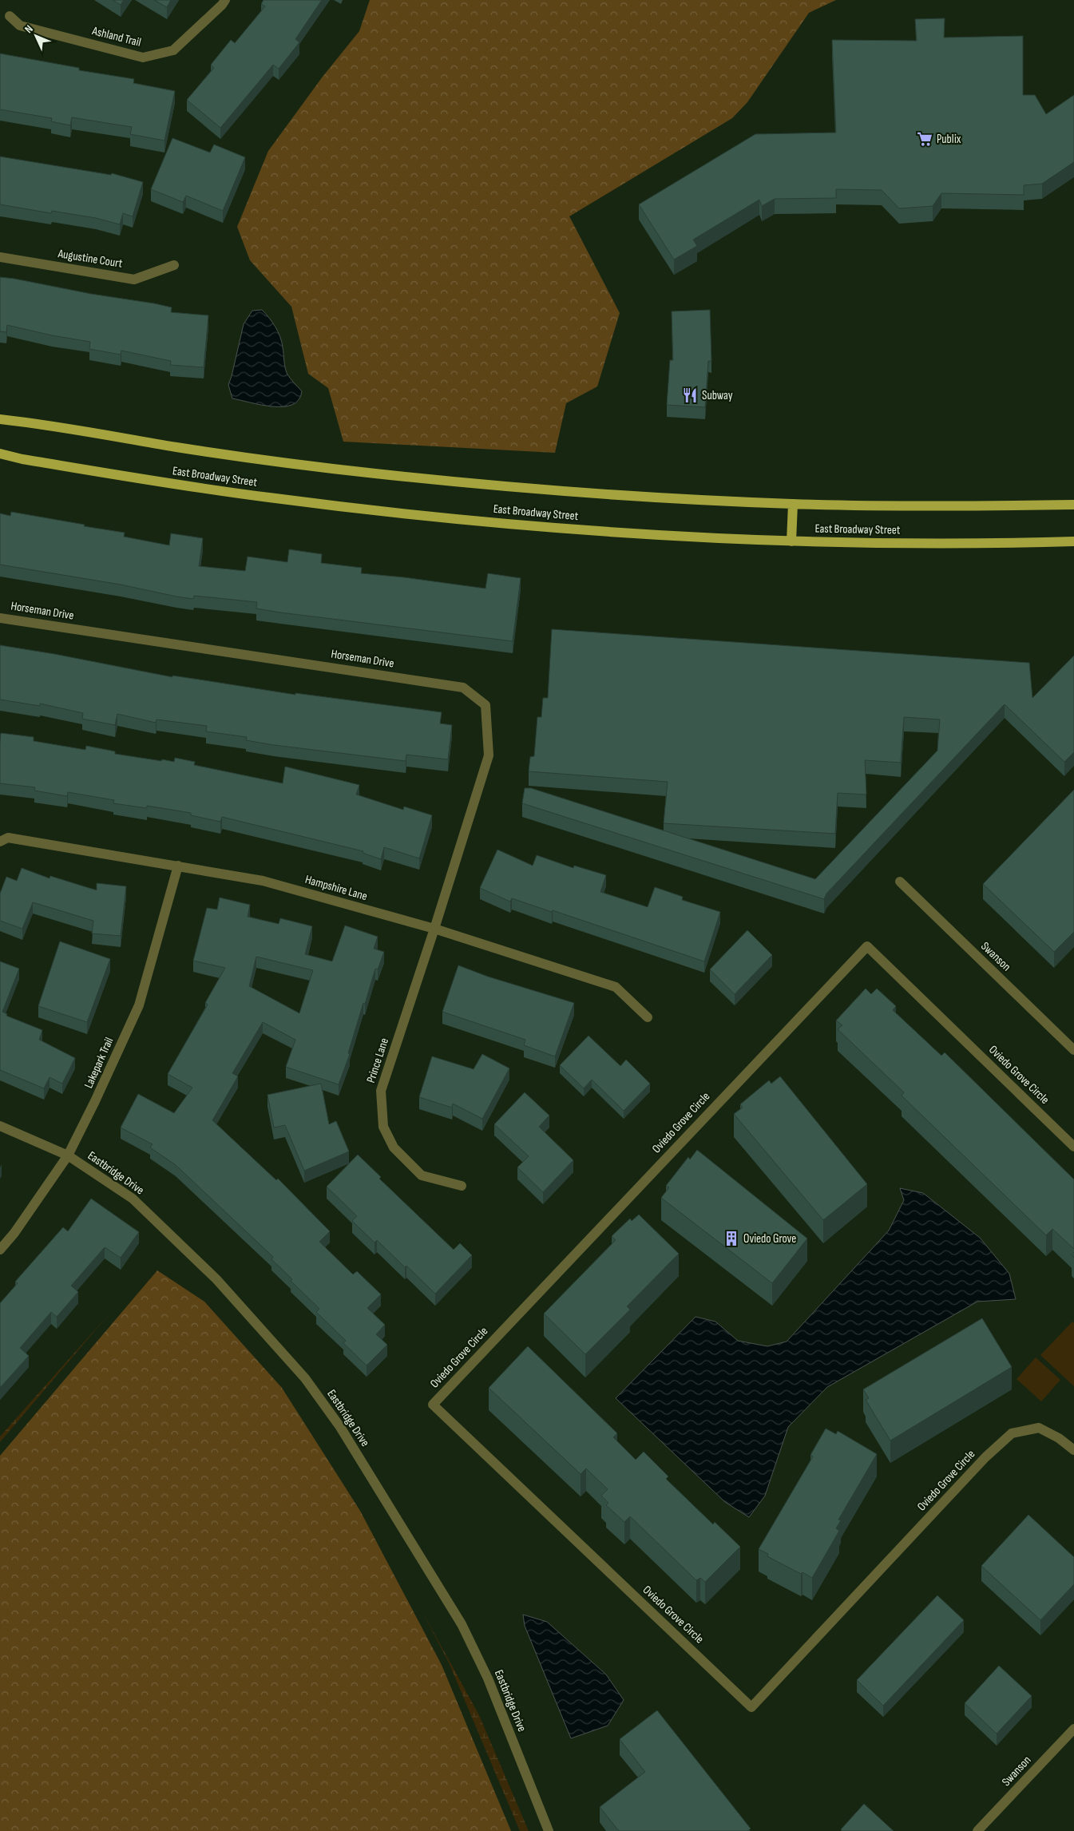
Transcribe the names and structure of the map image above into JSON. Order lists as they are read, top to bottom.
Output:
{
  "streets": {
    "main road": ["East Broadway Street"],
    "street": [
      "Ashland Trail",
      "Augustine Court",
      "Horseman Drive",
      "Hampshire Lane",
      "Swanson",
      "Prince Lane",
      "Lakepark Trail",
      "Oviedo Grove Circle",
      "Eastbridge Drive"
    ]
  },
  "crossings": [
    ["Horseman Drive", "Hampshire Lane"],
    ["Horseman Drive", "Prince Lane"],
    ["Hampshire Lane", "Prince Lane"],
    ["Hampshire Lane", "Lakepark Trail"],
    ["Lakepark Trail", "Eastbridge Drive"]
  ],
  "places": {
    "supermarket": ["Publix"],
    "restaurant": ["Subway"],
    "building": ["Oviedo Grove"]
  },
  "north": "top left"
}
